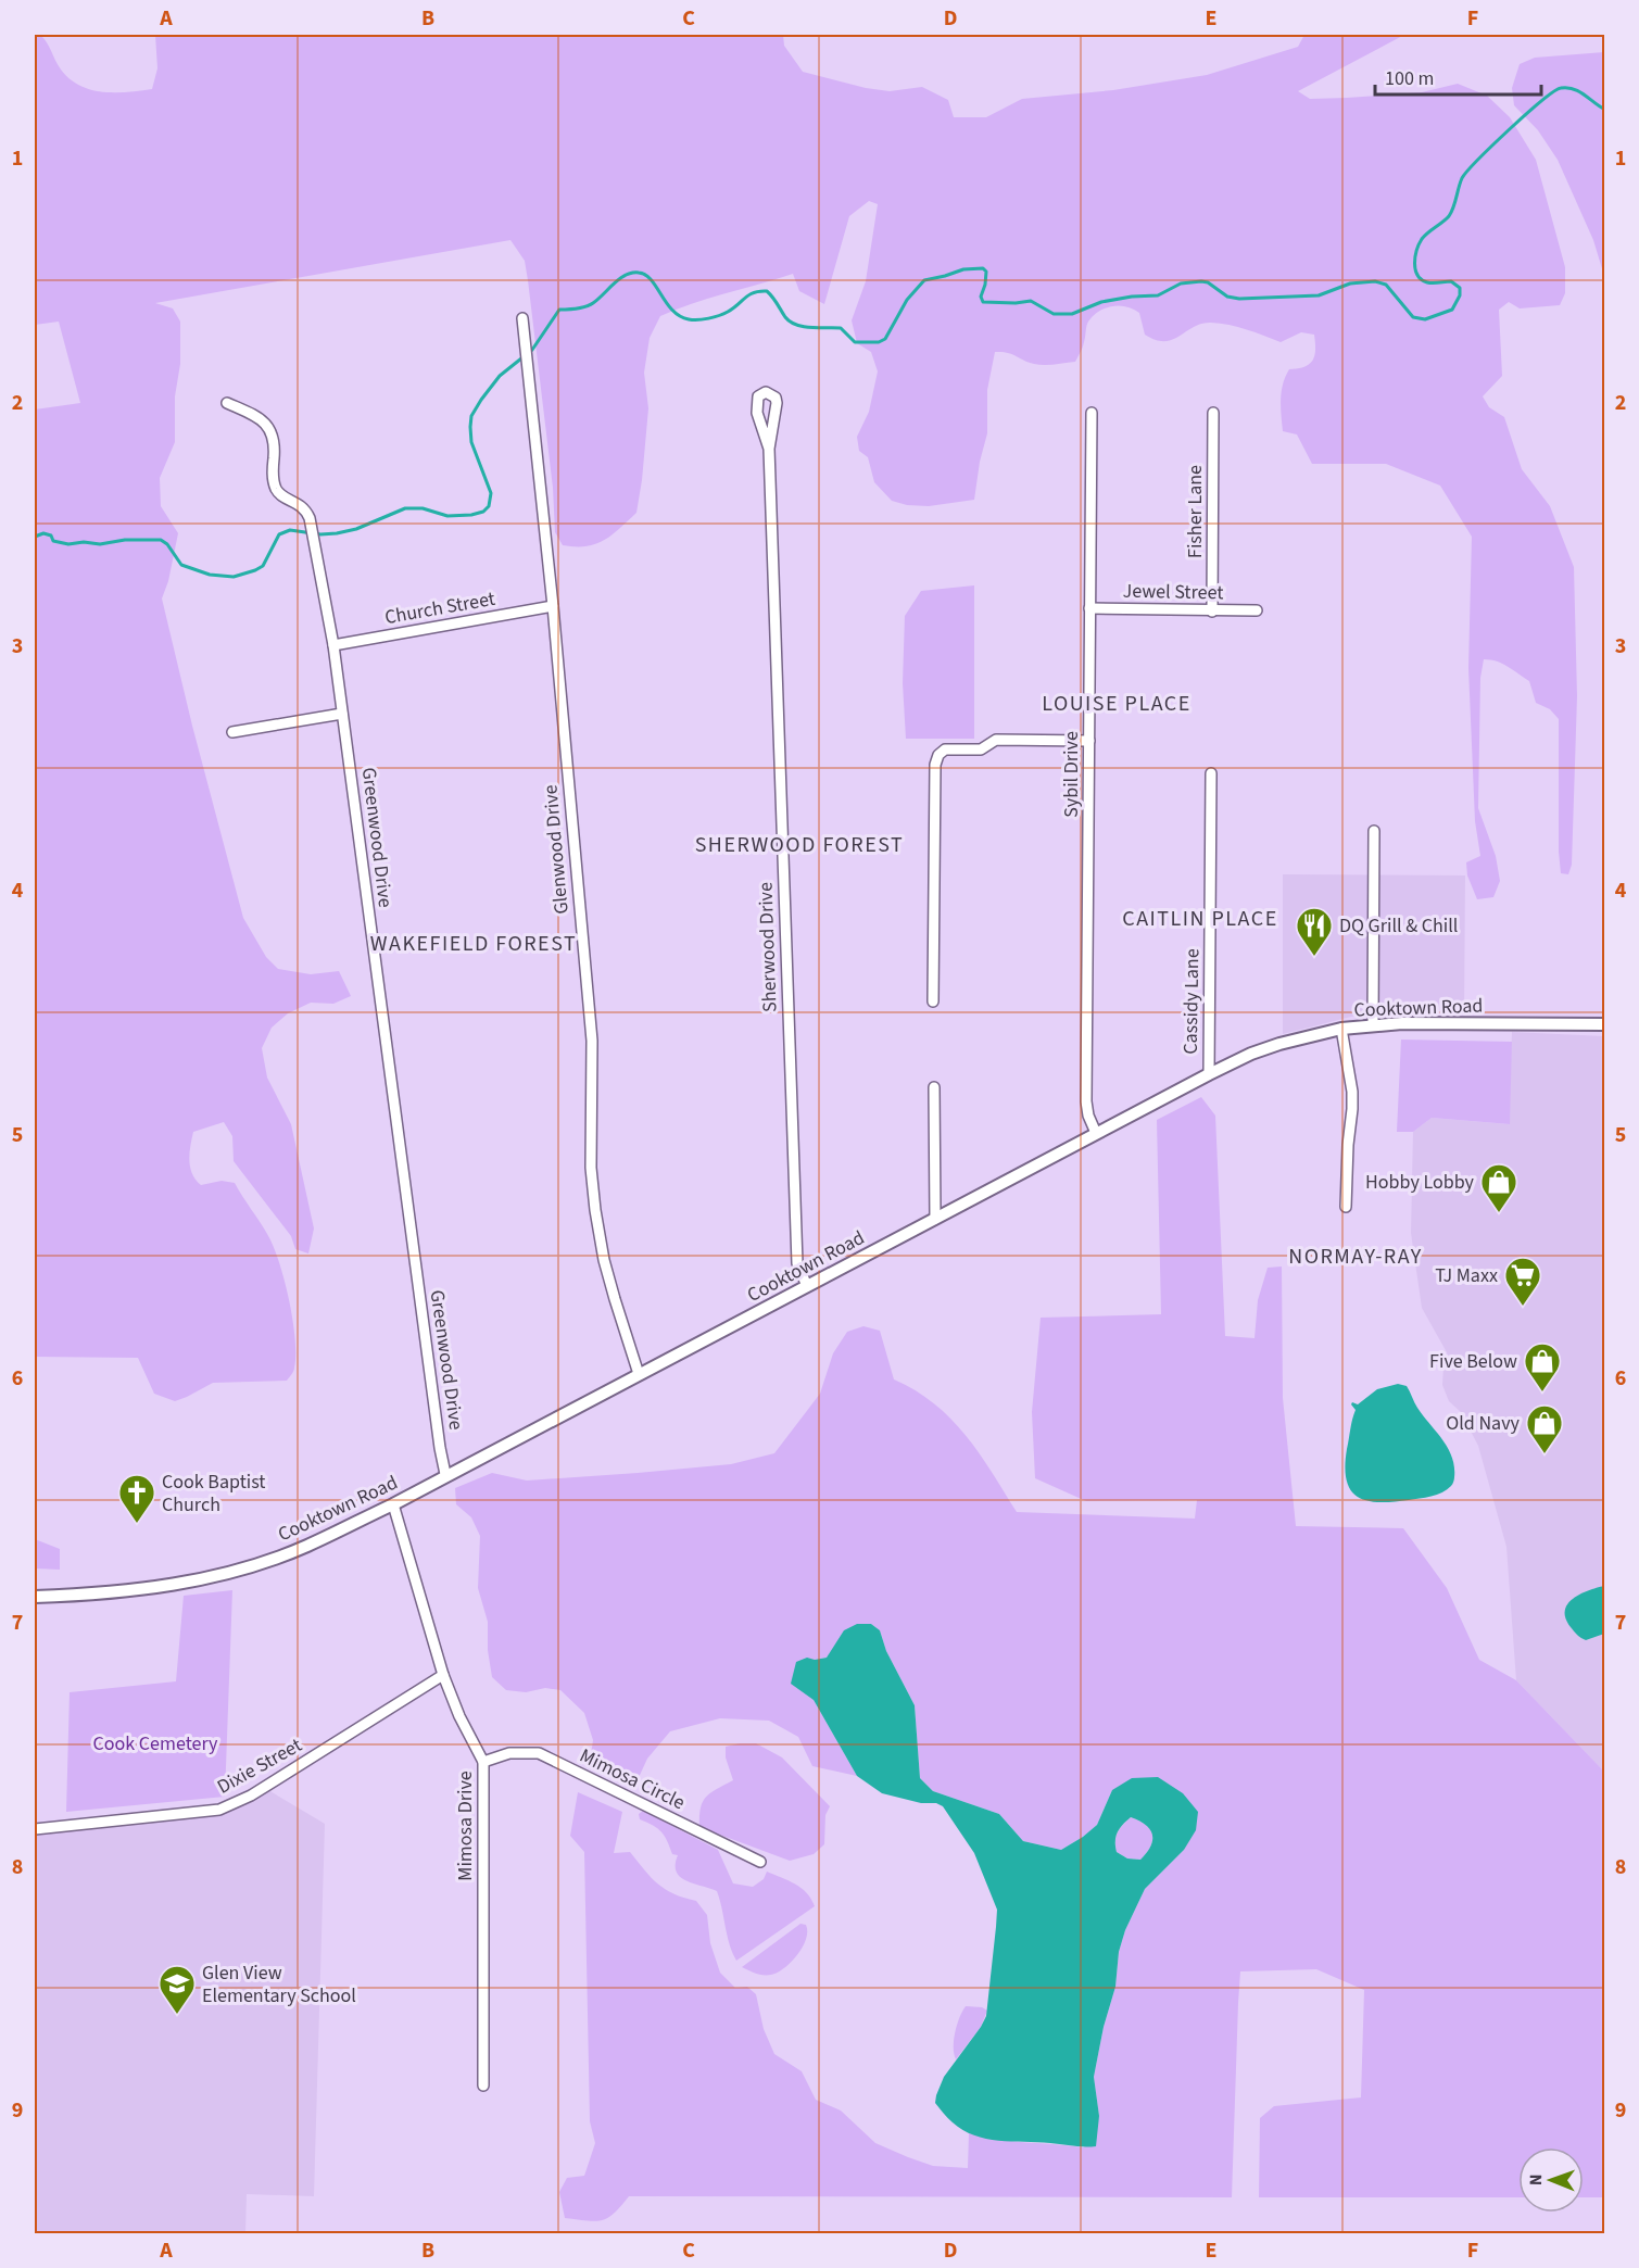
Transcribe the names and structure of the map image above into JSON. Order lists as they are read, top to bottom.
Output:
{
  "streets": {
    "street": [
      "Fisher Lane",
      "Jewel Street",
      "Church Street",
      "Sybil Drive",
      "Greenwood Drive",
      "Glenwood Drive",
      "Sherwood Drive",
      "Cassidy Lane",
      "Cooktown Road",
      "Dixie Street",
      "Mimosa Circle",
      "Mimosa Drive"
    ]
  },
  "crossings": [
    ["Fisher Lane", "Jewel Street"],
    ["Jewel Street", "Sybil Drive"],
    ["Church Street", "Greenwood Drive"],
    ["Church Street", "Glenwood Drive"],
    ["Sybil Drive", "Cooktown Road"],
    ["Greenwood Drive", "Cooktown Road"],
    ["Glenwood Drive", "Cooktown Road"],
    ["Sherwood Drive", "Cooktown Road"],
    ["Cassidy Lane", "Cooktown Road"],
    ["Cooktown Road", "Mimosa Drive"],
    ["Dixie Street", "Mimosa Drive"],
    ["Mimosa Circle", "Mimosa Drive"]
  ],
  "districts": [
    "LOUISE PLACE",
    "SHERWOOD FOREST",
    "CAITLIN PLACE",
    "WAKEFIELD FOREST",
    "NORMAY-RAY"
  ],
  "parks": ["Cook Cemetery"],
  "places": {
    "restaurant": ["DQ Grill & Chill"],
    "shop": ["Hobby Lobby", "Five Below", "Old Navy"],
    "supermarket": ["TJ Maxx"],
    "church": ["Cook Baptist Church"],
    "school or university": ["Glen View Elementary School"]
  },
  "scale_bar": "100 m",
  "north": "left",
  "grid": {
    "columns": [
      "A",
      "B",
      "C",
      "D",
      "E",
      "F"
    ],
    "rows": [
      "1",
      "2",
      "3",
      "4",
      "5",
      "6",
      "7",
      "8",
      "9"
    ]
  }
}
